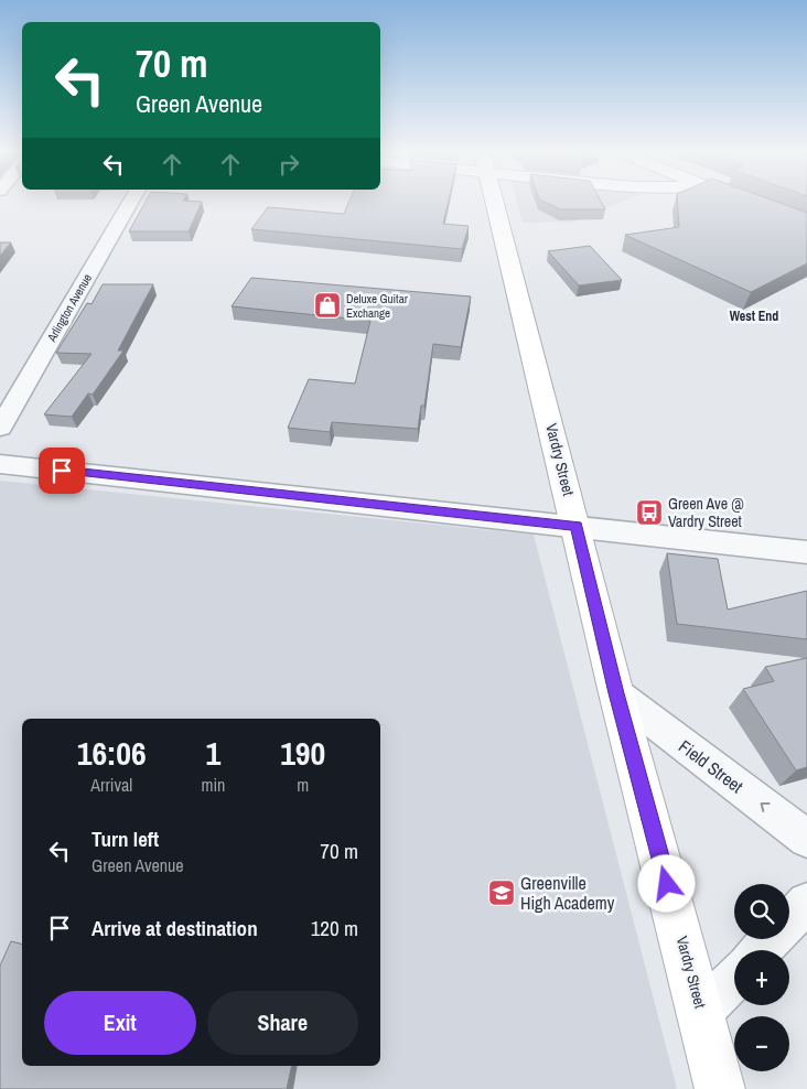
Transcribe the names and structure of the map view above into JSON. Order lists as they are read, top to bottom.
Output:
{
  "streets": {
    "street": ["Arlington Avenue", "Vardry Street", "Field Street"]
  },
  "crossings": [
    ["Vardry Street", "Field Street"]
  ],
  "one_way": ["Field Street"],
  "districts": ["West End"],
  "places": {
    "shop": ["Deluxe Guitar Exchange"],
    "bus stop": ["Green Ave @ Vardry Street"],
    "school or university": ["Greenville High Academy"]
  },
  "page": {
    "turn": ["70 m", "Green Avenue"],
    "eta": [
      "16:06",
      "Arrival",
      "1",
      "min",
      "190",
      "m"
    ],
    "list": [
      {
        "name": "Turn left",
        "note": "Green Avenue",
        "value": "70 m"
      },
      {
        "name": "Arrive at destination",
        "value": "120 m"
      }
    ],
    "map_buttons": ["+", "−"],
    "buttons": ["Exit", "Share"]
  }
}
